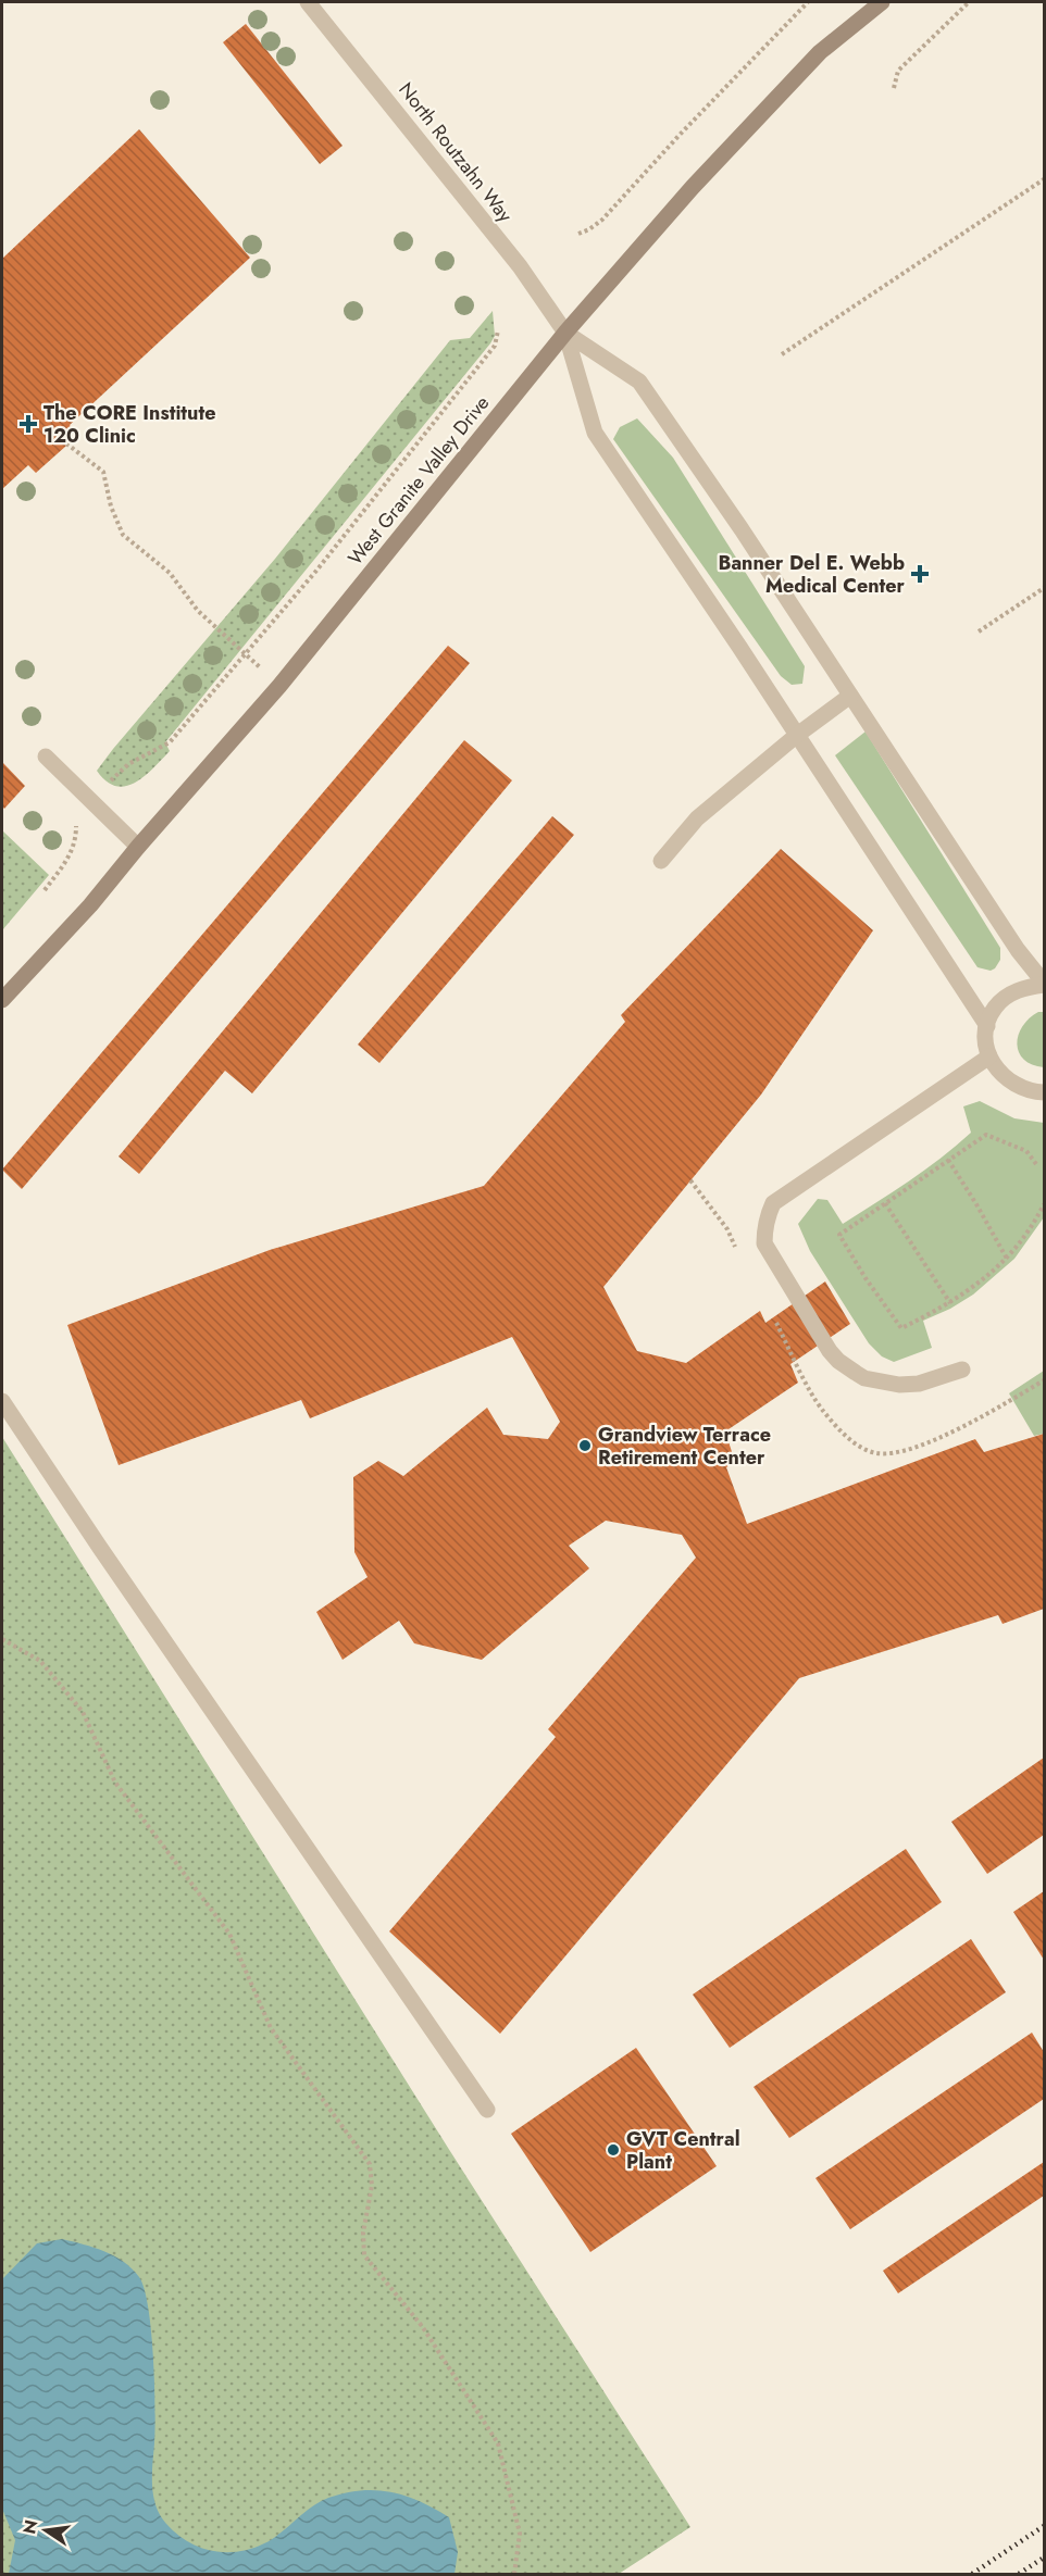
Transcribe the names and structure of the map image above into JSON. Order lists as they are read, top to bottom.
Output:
{
  "streets": {
    "street": ["West Granite Valley Drive"],
    "lane": ["North Routzahn Way"]
  },
  "crossings": [
    ["North Routzahn Way", "West Granite Valley Drive"]
  ],
  "places": {
    "health": ["The CORE Institute 120 Clinic", "Banner Del E. Webb Medical Center"],
    "other": ["Grandview Terrace Retirement Center", "GVT Central Plant"]
  },
  "north": "left"
}
